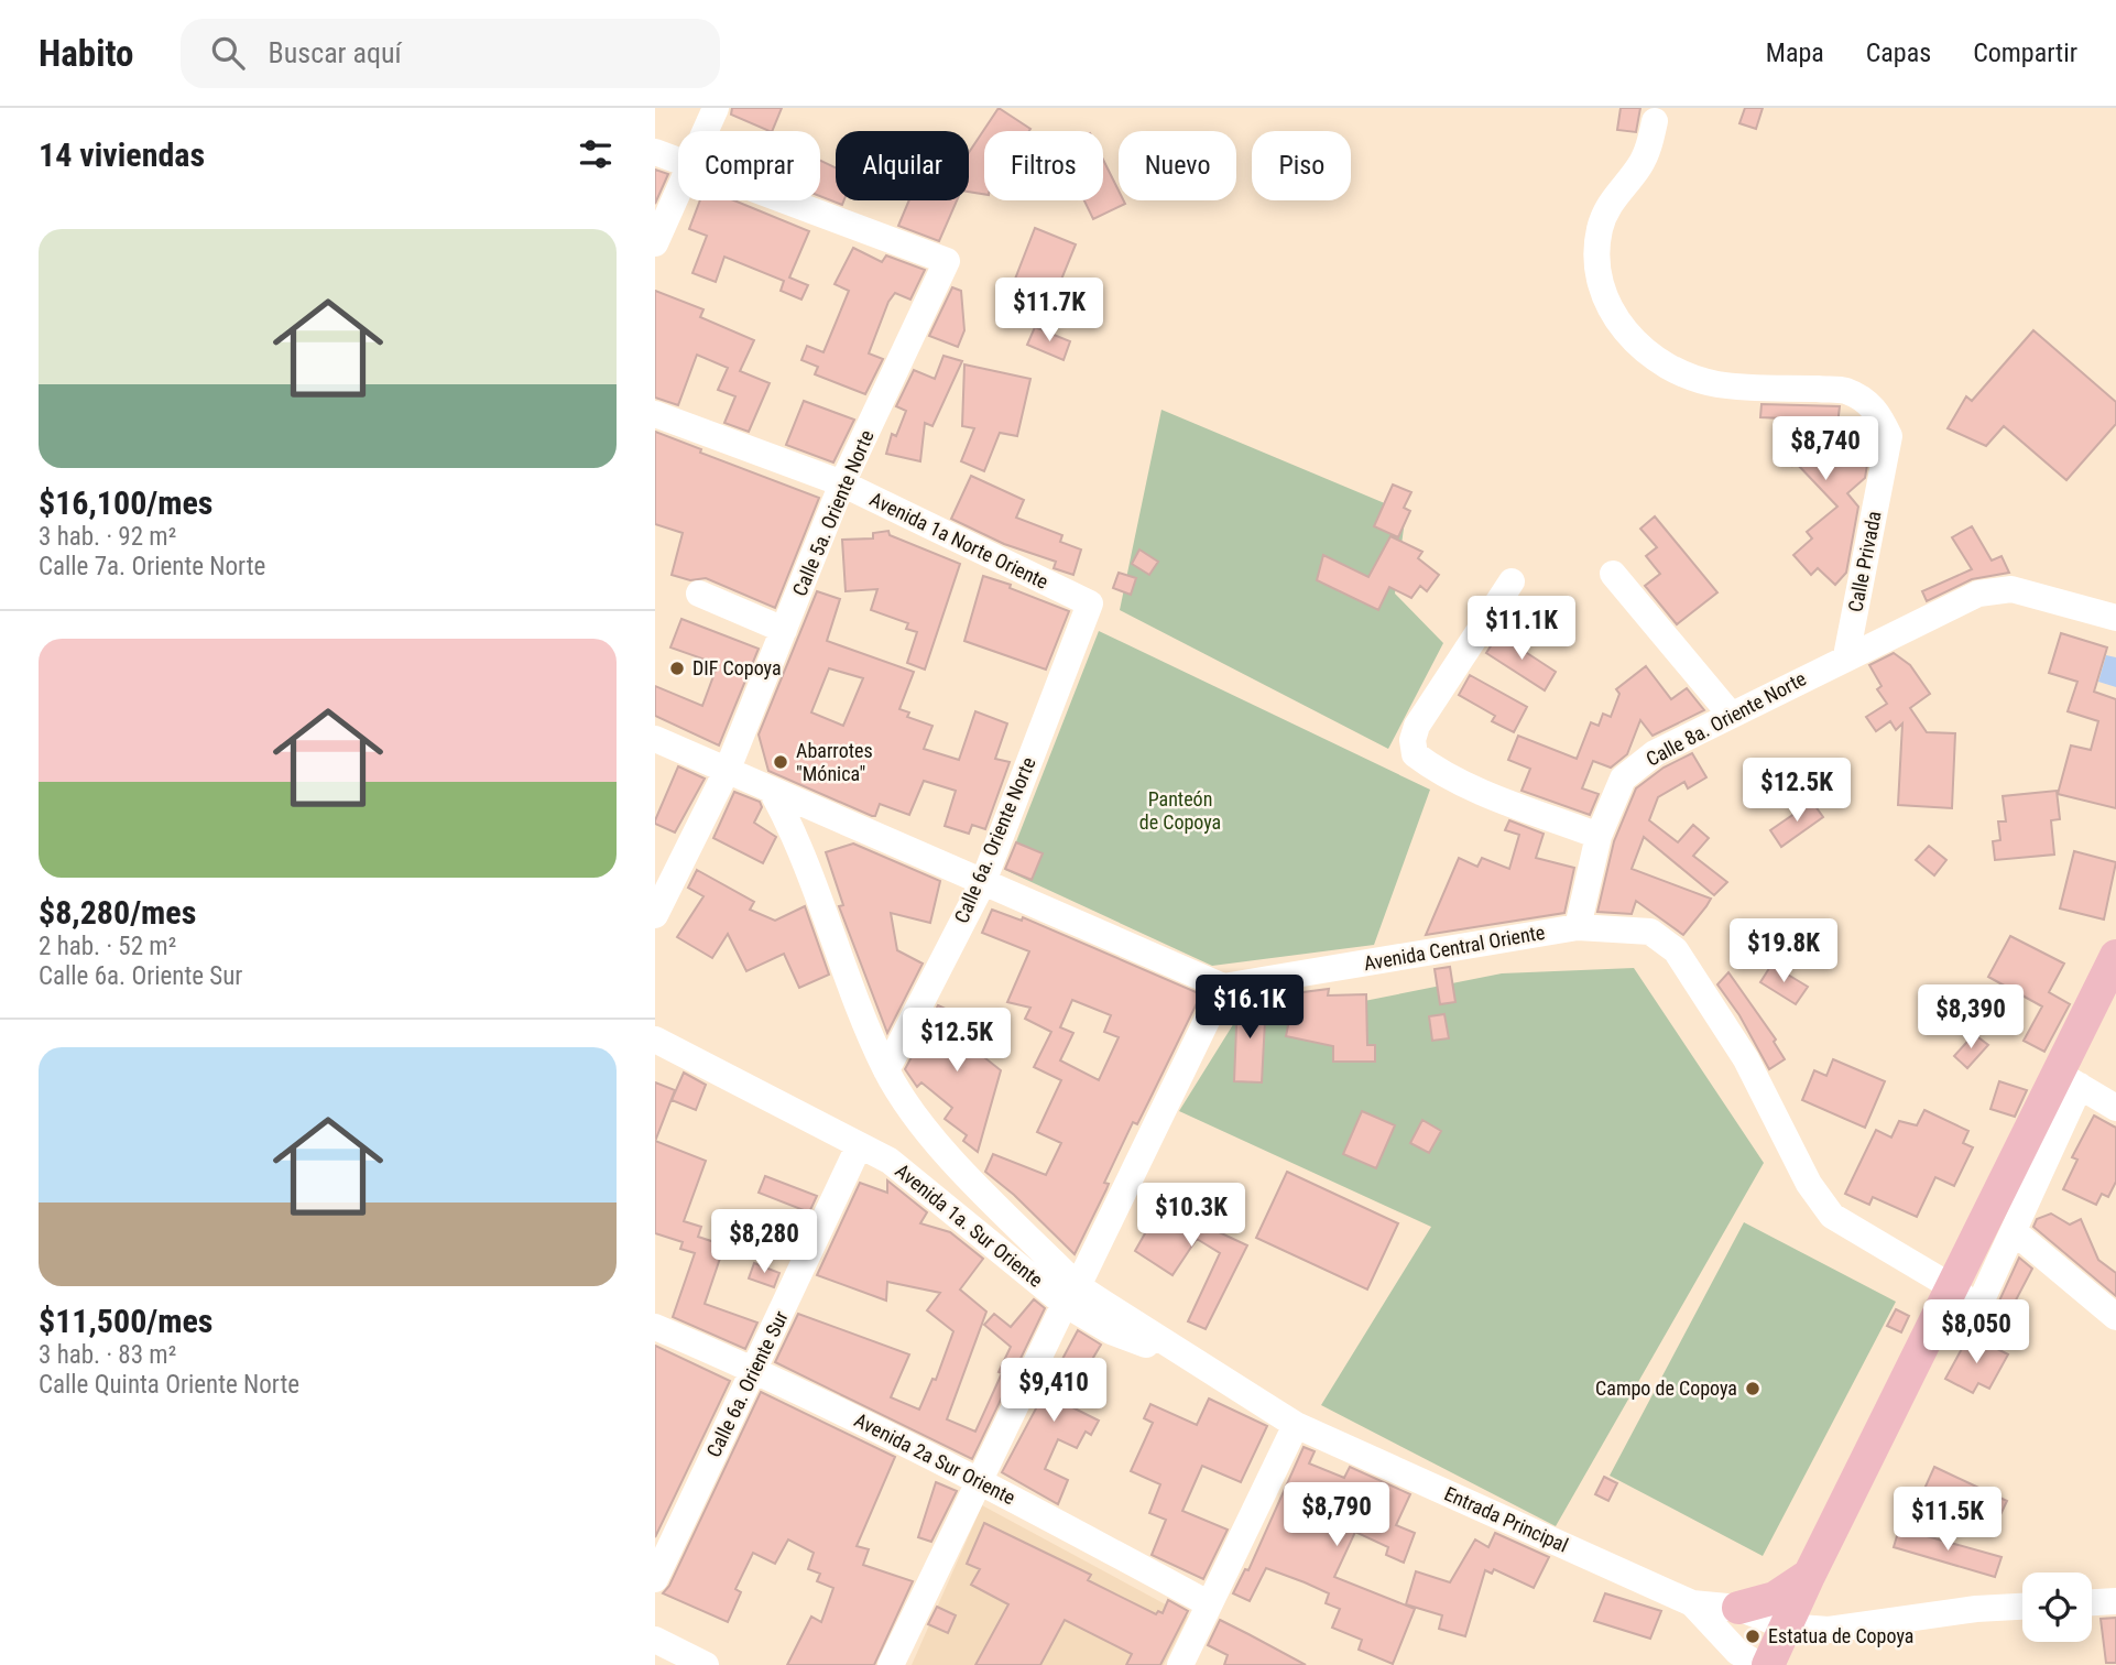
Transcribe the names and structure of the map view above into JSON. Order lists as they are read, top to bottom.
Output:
{
  "streets": {
    "street": [
      "Calle 5a. Oriente Norte",
      "Avenida 1a Norte Oriente",
      "Calle Privada",
      "Calle 8a. Oriente Norte",
      "Calle 6a. Oriente Norte",
      "Avenida Central Oriente",
      "Avenida 1a. Sur Oriente",
      "Calle 6a. Oriente Sur",
      "Avenida 2a Sur Oriente",
      "Entrada Principal"
    ]
  },
  "crossings": [
    ["Calle 5a. Oriente Norte", "Avenida 1a Norte Oriente"],
    ["Avenida 1a Norte Oriente", "Calle 6a. Oriente Norte"],
    ["Calle Privada", "Calle 8a. Oriente Norte"],
    ["Calle 8a. Oriente Norte", "Avenida Central Oriente"],
    ["Avenida 1a. Sur Oriente", "Calle 6a. Oriente Sur"],
    ["Avenida 1a. Sur Oriente", "Entrada Principal"],
    ["Calle 6a. Oriente Sur", "Avenida 2a Sur Oriente"]
  ],
  "parks": ["Panteón de Copoya"],
  "places": [
    "DIF Copoya",
    "Abarrotes \"Mónica\"",
    "Campo de Copoya",
    "Estatua de Copoya"
  ],
  "page": {
    "header": "Habito",
    "search": "Buscar aquí",
    "nav": ["Mapa", "Capas", "Compartir"],
    "heading": "14 viviendas",
    "chip": [
      "Comprar",
      "Alquilar",
      "Filtros",
      "Nuevo",
      "Piso"
    ],
    "list": [
      {
        "name": "$16,100/mes",
        "note": "3 hab. · 92 m² · Calle 7a. Oriente Norte"
      },
      {
        "name": "$8,280/mes",
        "note": "2 hab. · 52 m² · Calle 6a. Oriente Sur"
      },
      {
        "name": "$11,500/mes",
        "note": "3 hab. · 83 m² · Calle Quinta Oriente Norte"
      }
    ],
    "price": [
      "$11.7K",
      "$8,740",
      "$11.1K",
      "$12.5K",
      "$19.8K",
      "$16.1K",
      "$8,390",
      "$12.5K",
      "$10.3K",
      "$8,280",
      "$8,050",
      "$9,410",
      "$8,790",
      "$11.5K"
    ]
  }
}
